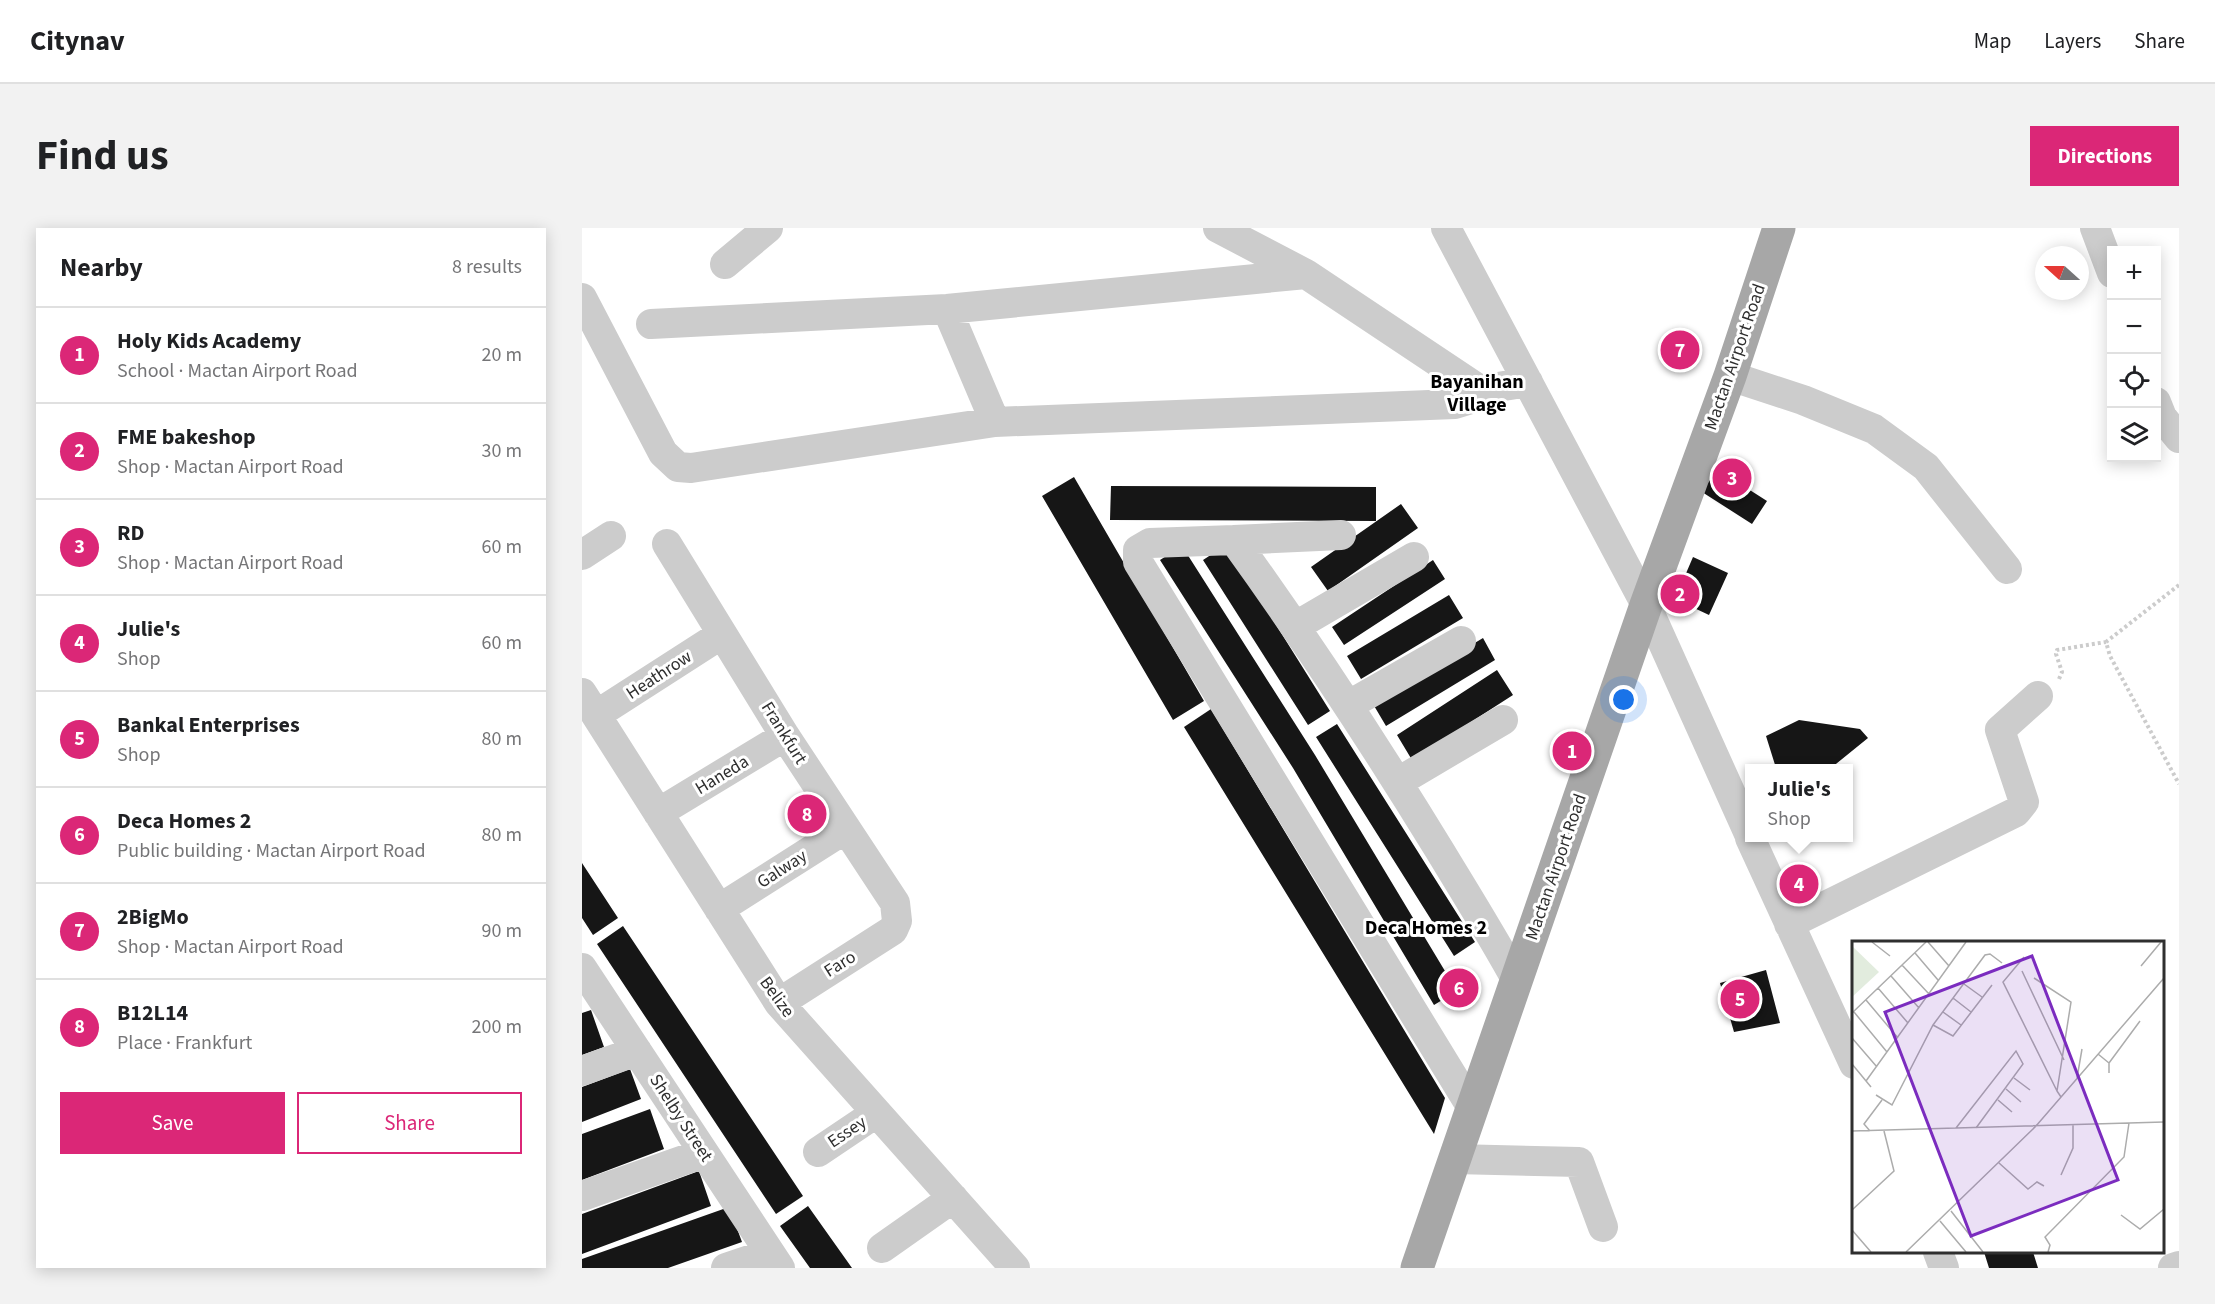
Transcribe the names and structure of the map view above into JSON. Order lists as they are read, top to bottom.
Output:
{
  "streets": {
    "main road": ["Mactan Airport Road"],
    "street": [
      "Heathrow",
      "Frankfurt",
      "Haneda",
      "Galway",
      "Faro",
      "Belize",
      "Shelby Street",
      "Essey"
    ]
  },
  "crossings": [
    ["Heathrow", "Frankfurt"],
    ["Heathrow", "Belize"],
    ["Frankfurt", "Haneda"],
    ["Frankfurt", "Galway"],
    ["Frankfurt", "Faro"],
    ["Haneda", "Belize"],
    ["Galway", "Belize"],
    ["Faro", "Belize"],
    ["Belize", "Essey"]
  ],
  "districts": ["Bayanihan Village", "Deca Homes 2"],
  "north": "left",
  "page": {
    "header": "Citynav",
    "nav": ["Map", "Layers", "Share"],
    "title": "Find us",
    "buttons": [
      "Directions",
      ["Save", "Share"]
    ],
    "heading": ["Nearby", "8 results"],
    "map_buttons": ["+", "−"],
    "list": [
      {
        "mark": "1",
        "name": "Holy Kids Academy",
        "note": "School · Mactan Airport Road",
        "value": "20 m"
      },
      {
        "mark": "2",
        "name": "FME bakeshop",
        "note": "Shop · Mactan Airport Road",
        "value": "30 m"
      },
      {
        "mark": "3",
        "name": "RD",
        "note": "Shop · Mactan Airport Road",
        "value": "60 m"
      },
      {
        "mark": "4",
        "name": "Julie's",
        "note": "Shop",
        "value": "60 m"
      },
      {
        "mark": "5",
        "name": "Bankal Enterprises",
        "note": "Shop",
        "value": "80 m"
      },
      {
        "mark": "6",
        "name": "Deca Homes 2",
        "note": "Public building · Mactan Airport Road",
        "value": "80 m"
      },
      {
        "mark": "7",
        "name": "2BigMo",
        "note": "Shop · Mactan Airport Road",
        "value": "90 m"
      },
      {
        "mark": "8",
        "name": "B12L14",
        "note": "Place · Frankfurt",
        "value": "200 m"
      }
    ],
    "pins": [
      "7",
      "3",
      "2",
      "1",
      "8",
      "4",
      "6",
      "5"
    ],
    "popup": ["Julie's", "Shop"]
  }
}
